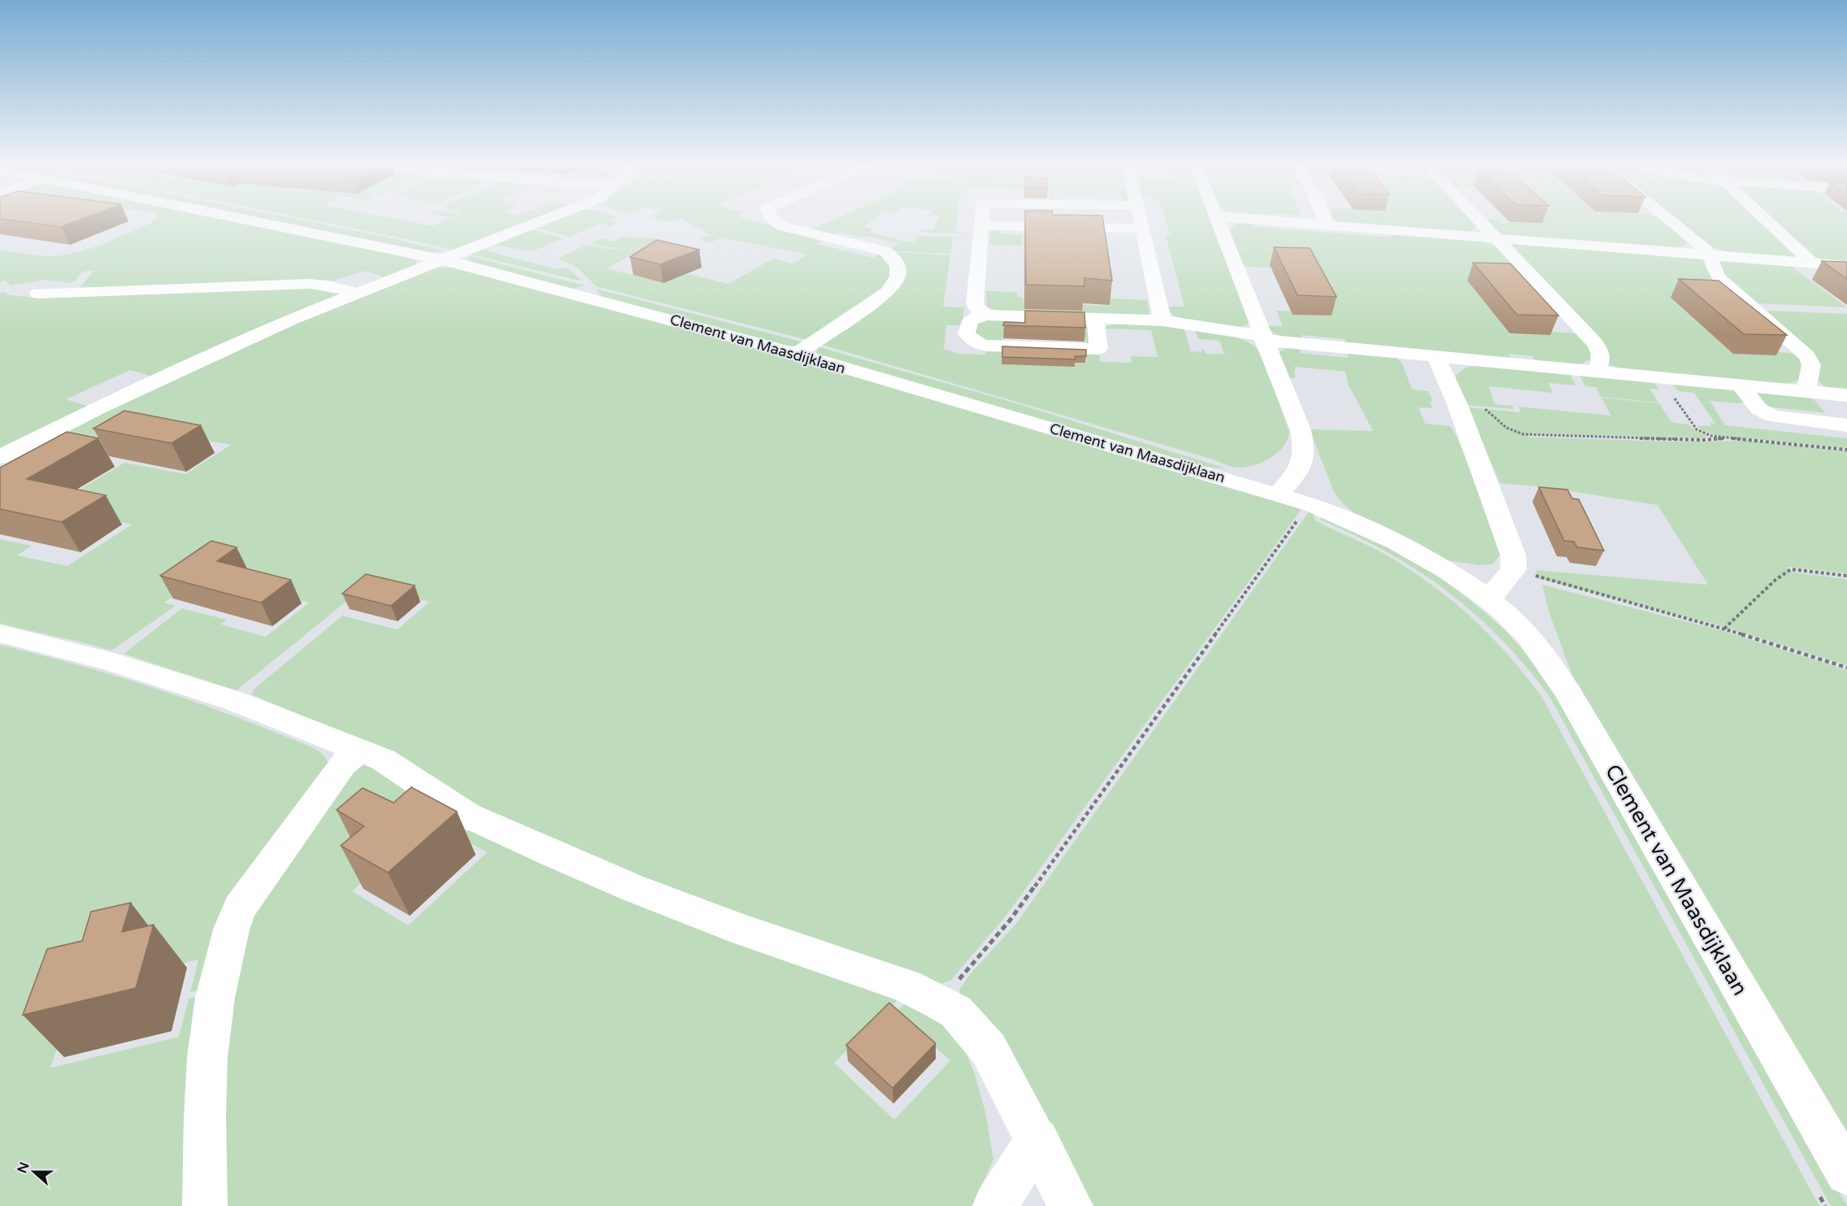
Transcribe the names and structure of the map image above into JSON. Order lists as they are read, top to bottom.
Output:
{
  "streets": {
    "street": ["Clement van Maasdijklaan"]
  },
  "north": "left"
}
